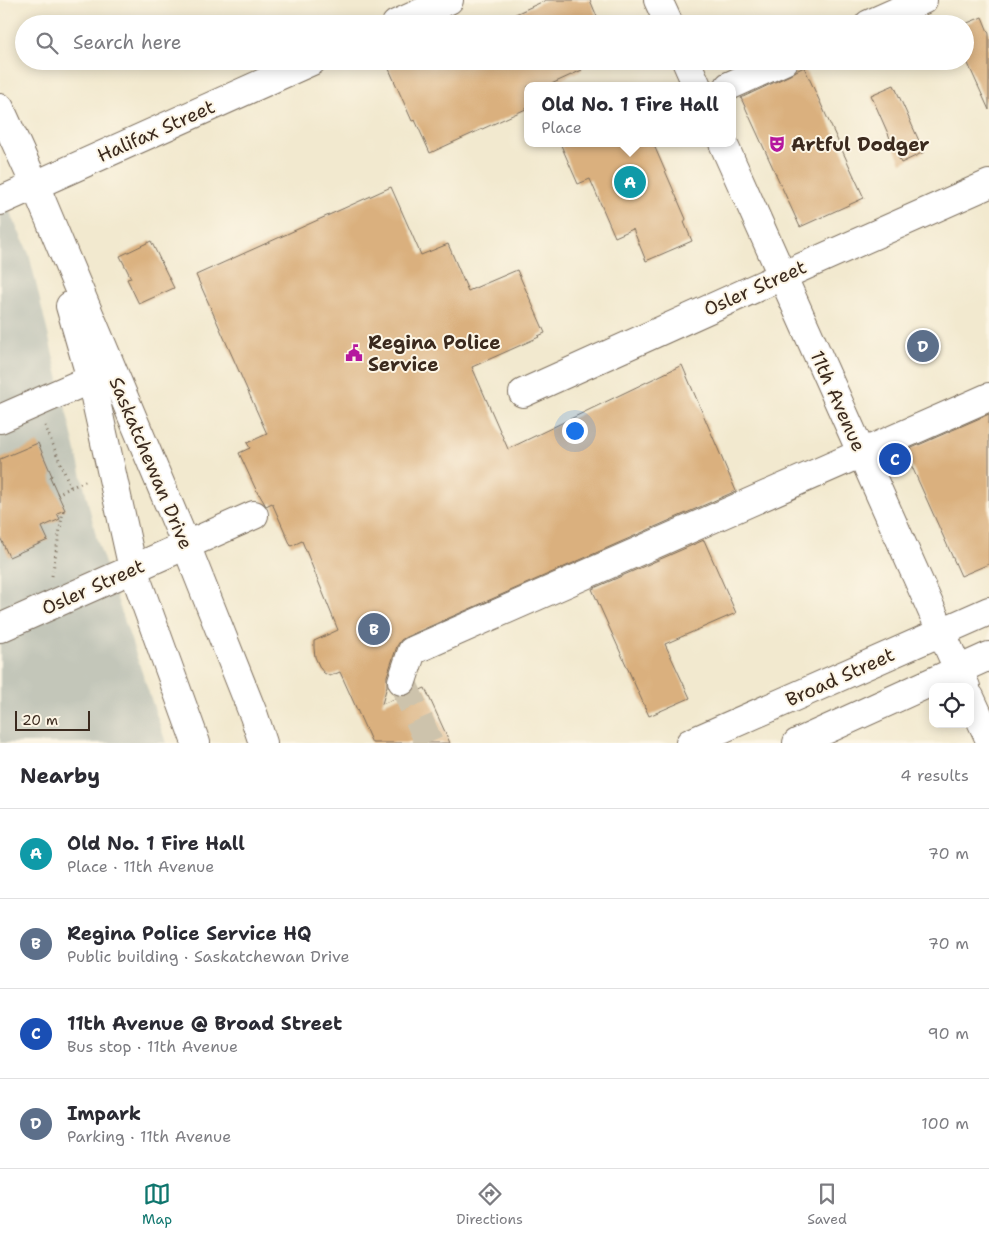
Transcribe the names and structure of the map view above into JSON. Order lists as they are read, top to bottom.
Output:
{
  "streets": {
    "street": [
      "Halifax Street",
      "Osler Street",
      "11th Avenue",
      "Saskatchewan Drive",
      "Broad Street"
    ]
  },
  "crossings": [
    ["Halifax Street", "Saskatchewan Drive"],
    ["Osler Street", "11th Avenue"],
    ["Osler Street", "Saskatchewan Drive"],
    ["11th Avenue", "Broad Street"]
  ],
  "places": {
    "theatre": ["Artful Dodger"],
    "public building": ["Regina Police Service"]
  },
  "scale_bar": "20 m",
  "page": {
    "search": "Search here",
    "popup": ["Old No. 1 Fire Hall", "Place"],
    "pins": [
      "A",
      "D",
      "C",
      "B"
    ],
    "scale": "20 m",
    "heading": ["Nearby", "4 results"],
    "list": [
      {
        "mark": "A",
        "name": "Old No. 1 Fire Hall",
        "note": "Place · 11th Avenue",
        "value": "70 m"
      },
      {
        "mark": "B",
        "name": "Regina Police Service HQ",
        "note": "Public building · Saskatchewan Drive",
        "value": "70 m"
      },
      {
        "mark": "C",
        "name": "11th Avenue @ Broad Street",
        "note": "Bus stop · 11th Avenue",
        "value": "90 m"
      },
      {
        "mark": "D",
        "name": "Impark",
        "note": "Parking · 11th Avenue",
        "value": "100 m"
      }
    ],
    "nav": ["Map", "Directions", "Saved"]
  }
}
